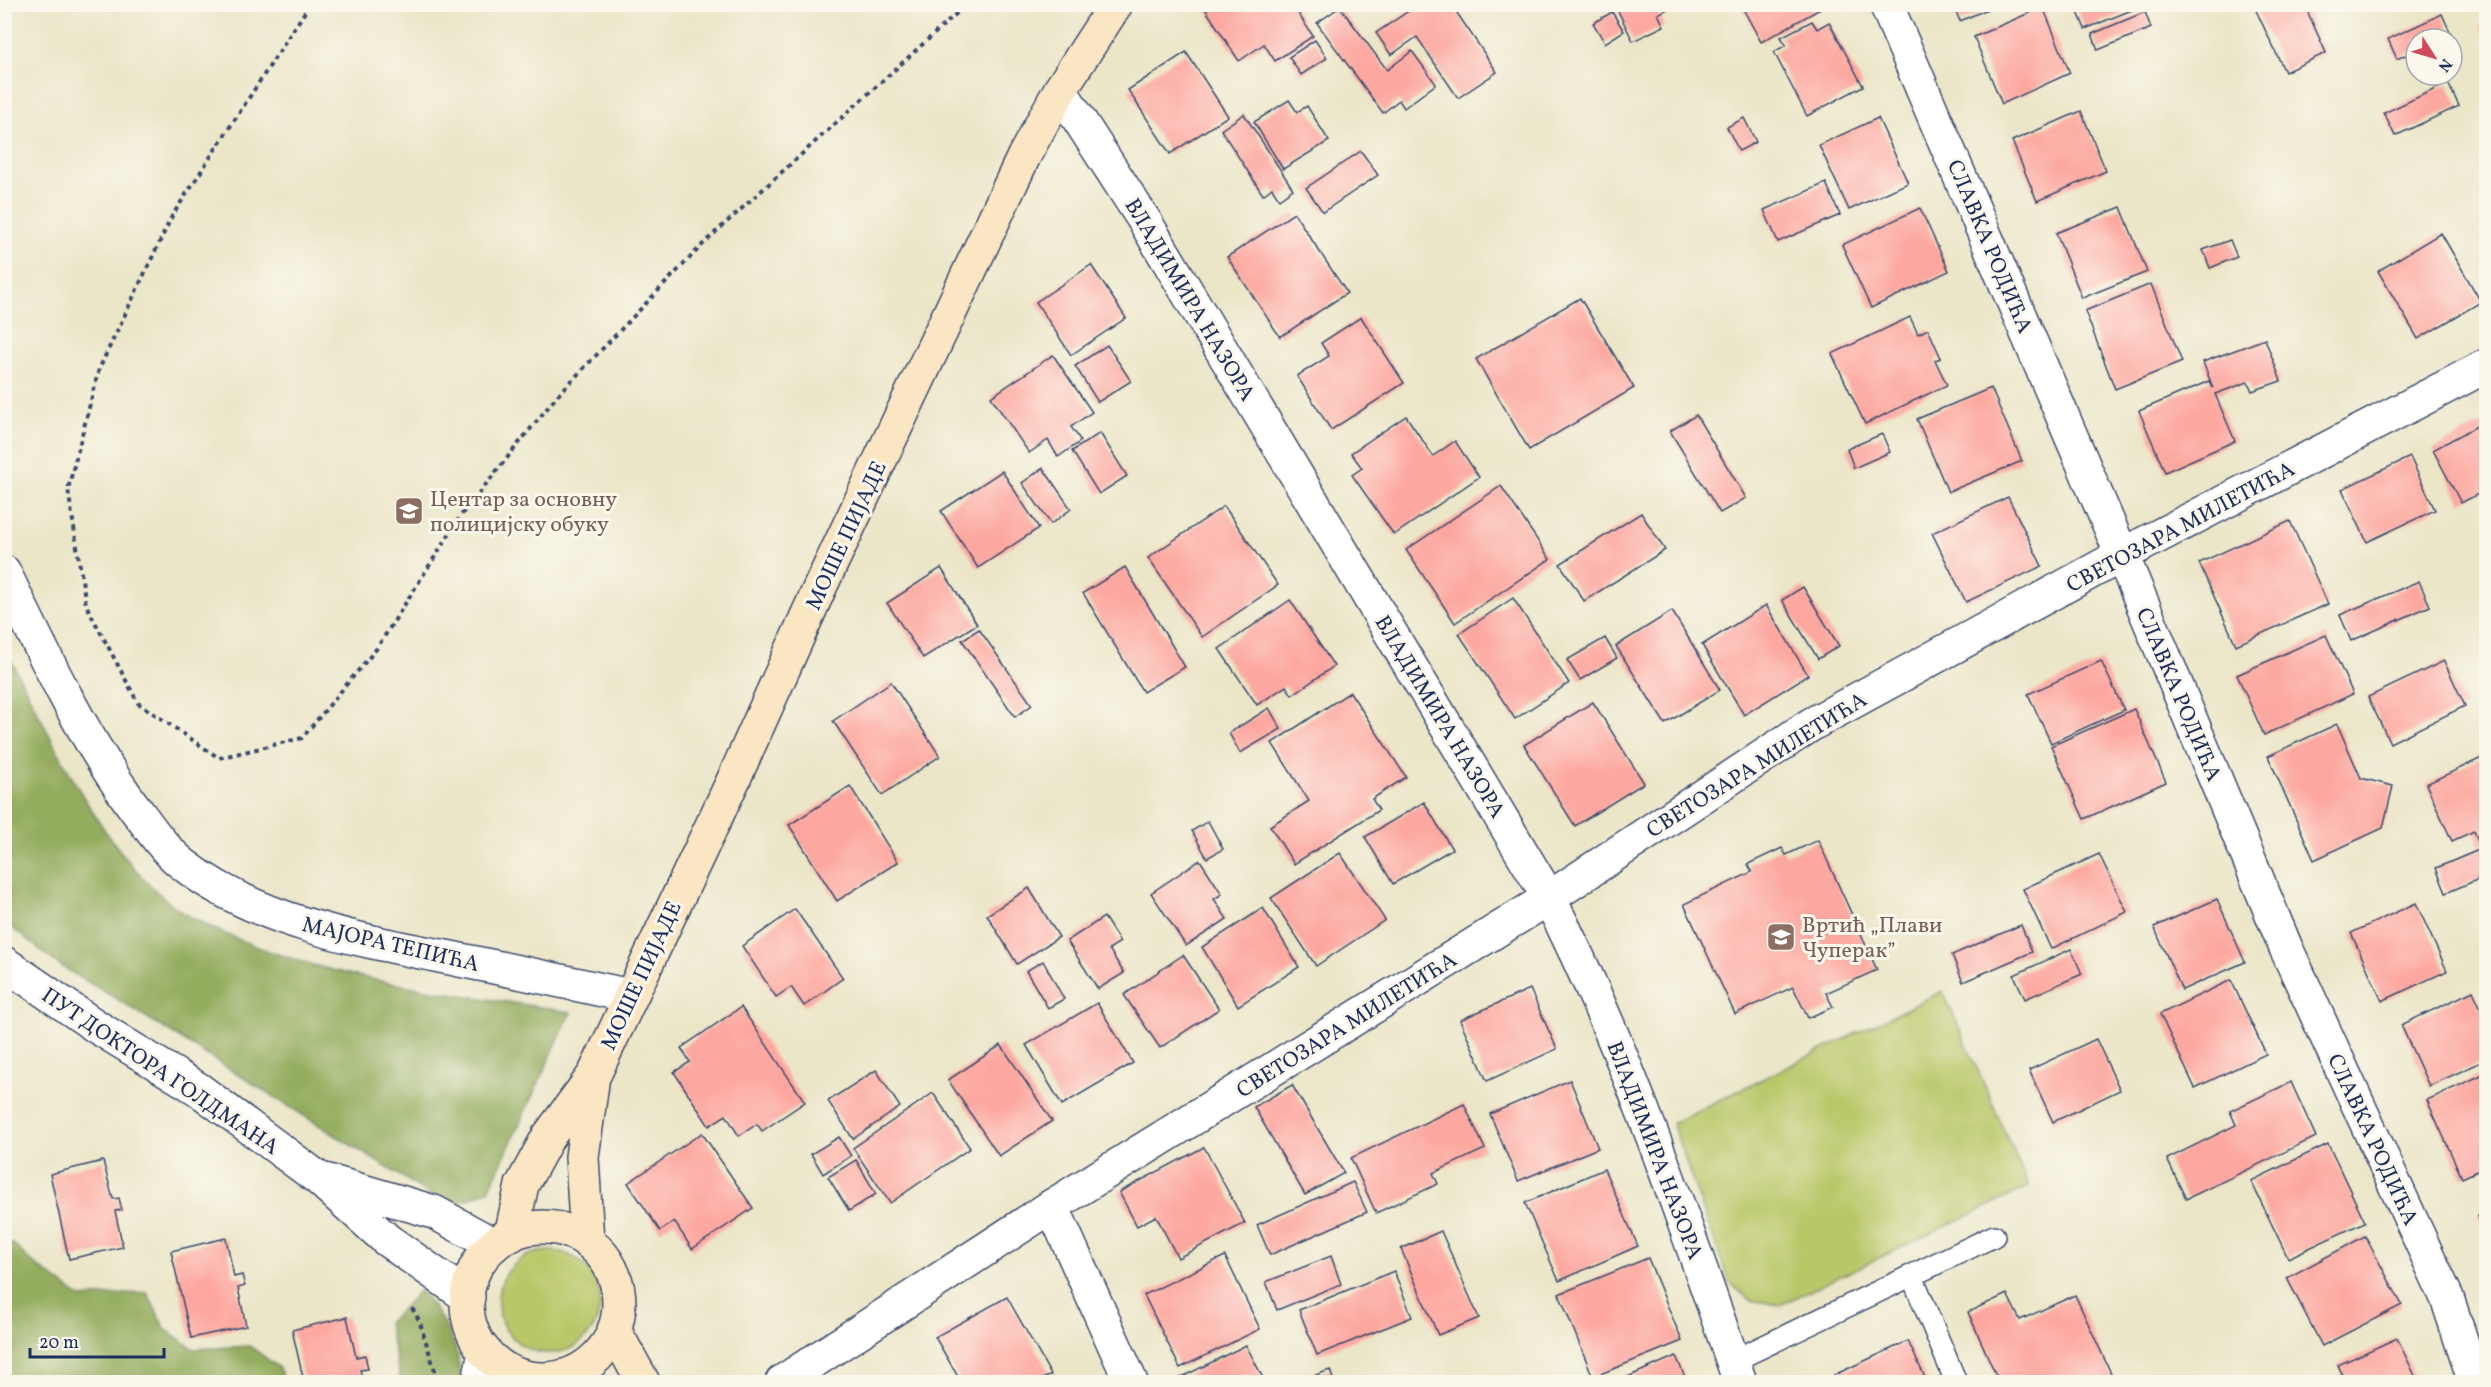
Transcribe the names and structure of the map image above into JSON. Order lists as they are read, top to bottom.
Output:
{
  "streets": {
    "street": [
      "СЛАВКА РОДИЋА",
      "ВЛАДИМИРА НАЗОРА",
      "СВЕТОЗАРА МИЛЕТИЋА",
      "МОШЕ ПИЈАДЕ",
      "МАЈОРА ТЕПИЋА",
      "ПУТ ДОКТОРА ГОЛДМАНА"
    ]
  },
  "crossings": [
    ["СЛАВКА РОДИЋА", "СВЕТОЗАРА МИЛЕТИЋА"],
    ["ВЛАДИМИРА НАЗОРА", "СВЕТОЗАРА МИЛЕТИЋА"],
    ["ВЛАДИМИРА НАЗОРА", "МОШЕ ПИЈАДЕ"],
    ["МОШЕ ПИЈАДЕ", "МАЈОРА ТЕПИЋА"],
    ["МОШЕ ПИЈАДЕ", "ПУТ ДОКТОРА ГОЛДМАНА"]
  ],
  "places": {
    "school or university": ["Центар за основну полицијску обуку", "Вртић „Плави Чуперак”"]
  },
  "scale_bar": "20 m",
  "north": "bottom right"
}
